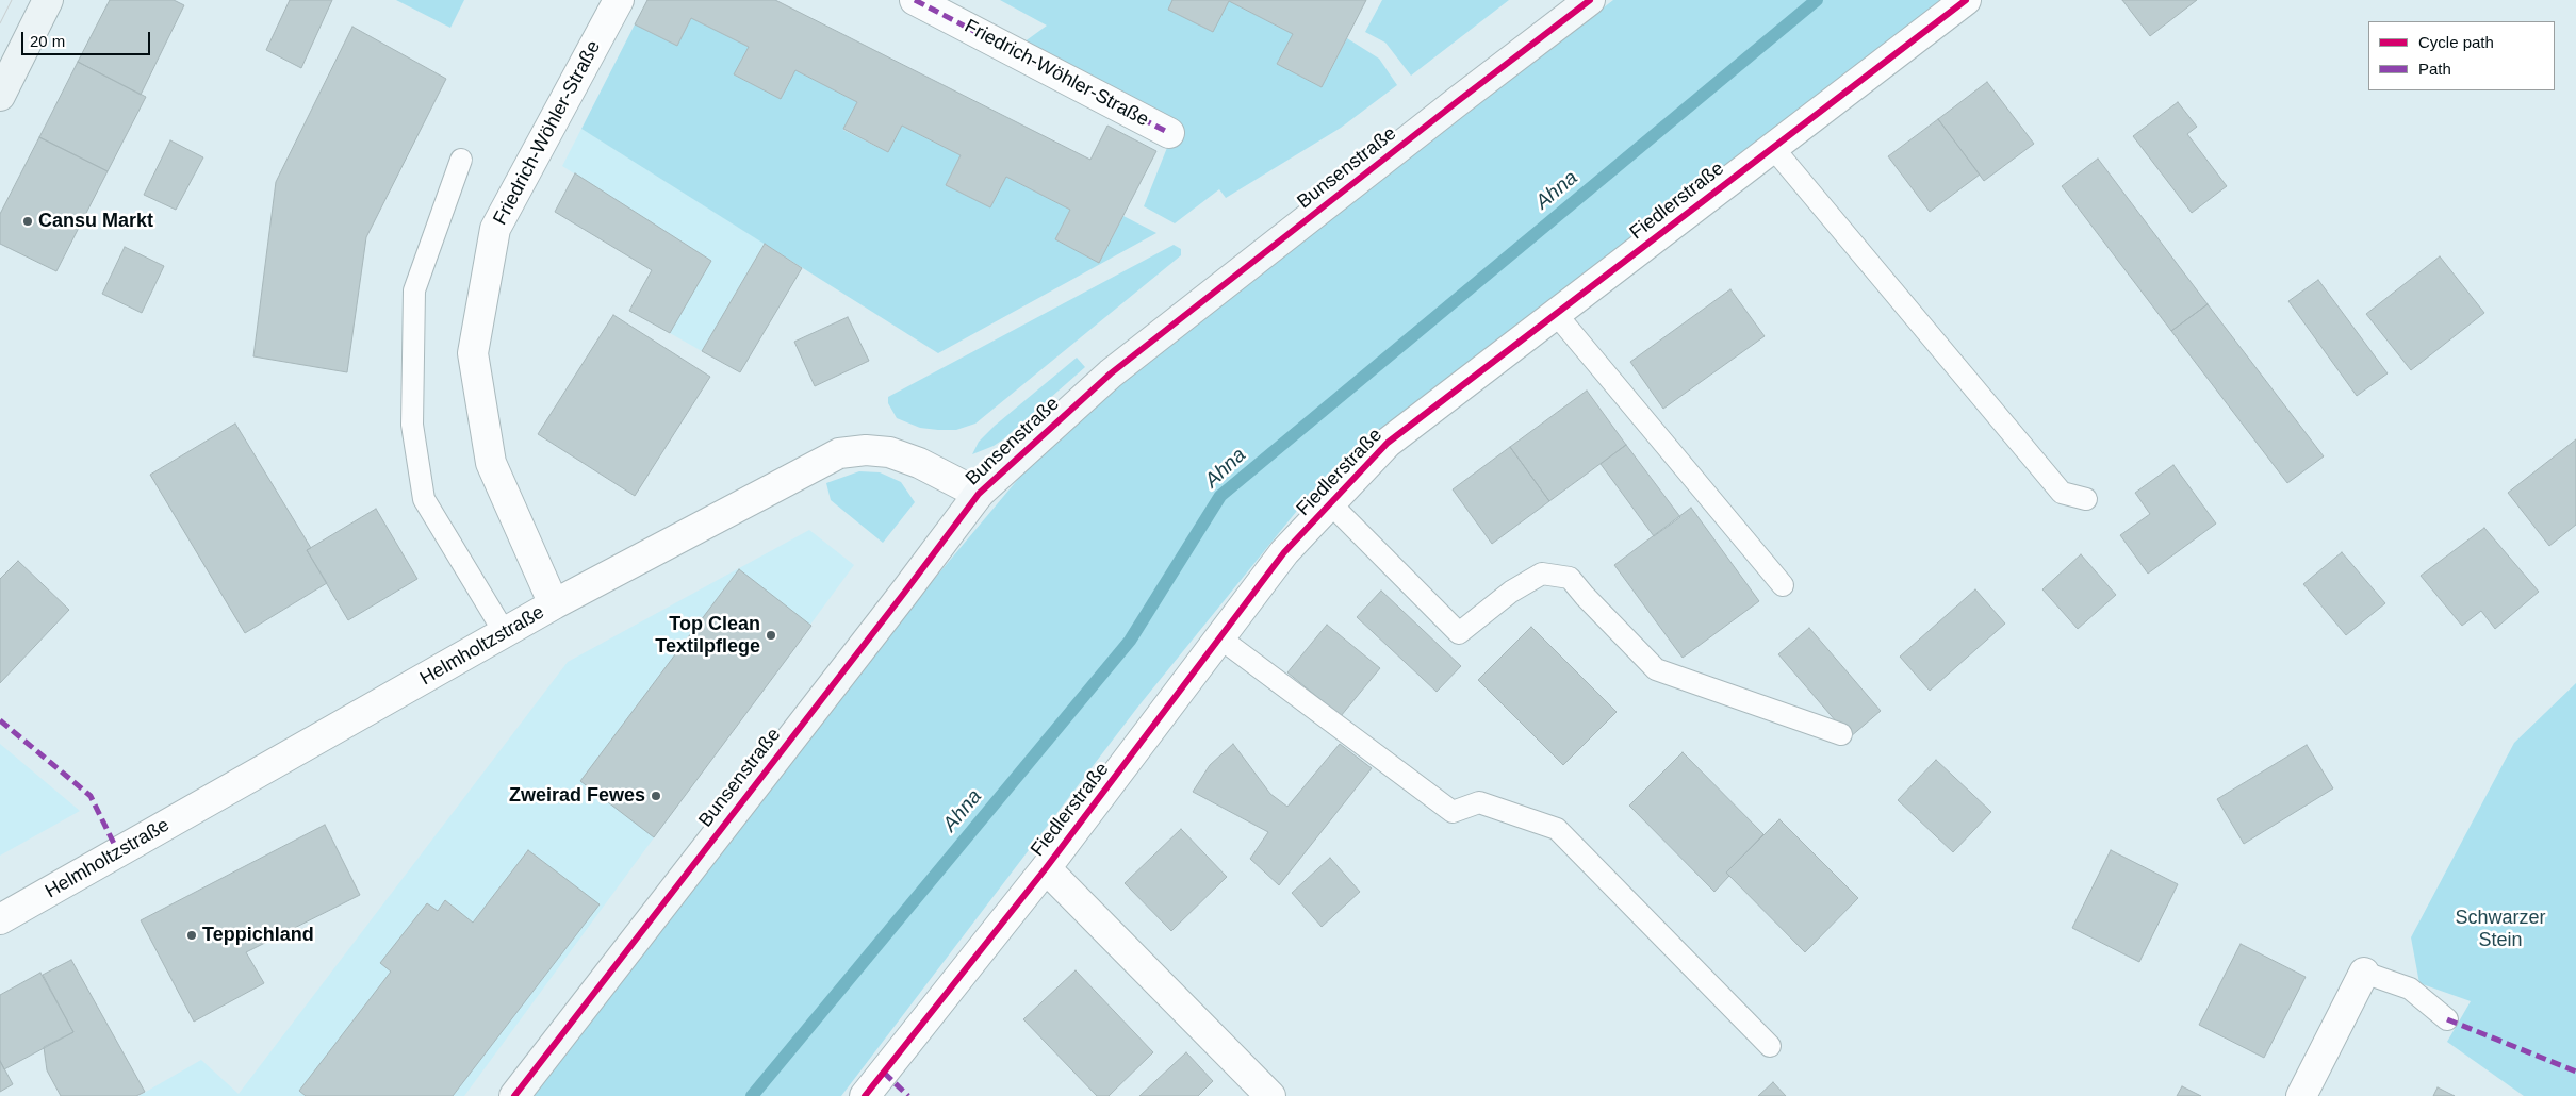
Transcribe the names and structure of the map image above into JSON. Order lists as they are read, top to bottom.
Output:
{
  "streets": {
    "street": [
      "Friedrich-Wöhler-Straße",
      "Bunsenstraße",
      "Fiedlerstraße",
      "Helmholtzstraße"
    ]
  },
  "crossings": [
    ["Friedrich-Wöhler-Straße", "Helmholtzstraße"],
    ["Bunsenstraße", "Helmholtzstraße"]
  ],
  "water": ["Ahna"],
  "parks": ["Schwarzer Stein"],
  "places": [
    "Cansu Markt",
    "Top Clean Textilpflege",
    "Zweirad Fewes",
    "Teppichland"
  ],
  "legend": ["Cycle path", "Path"],
  "scale_bar": "20 m"
}
